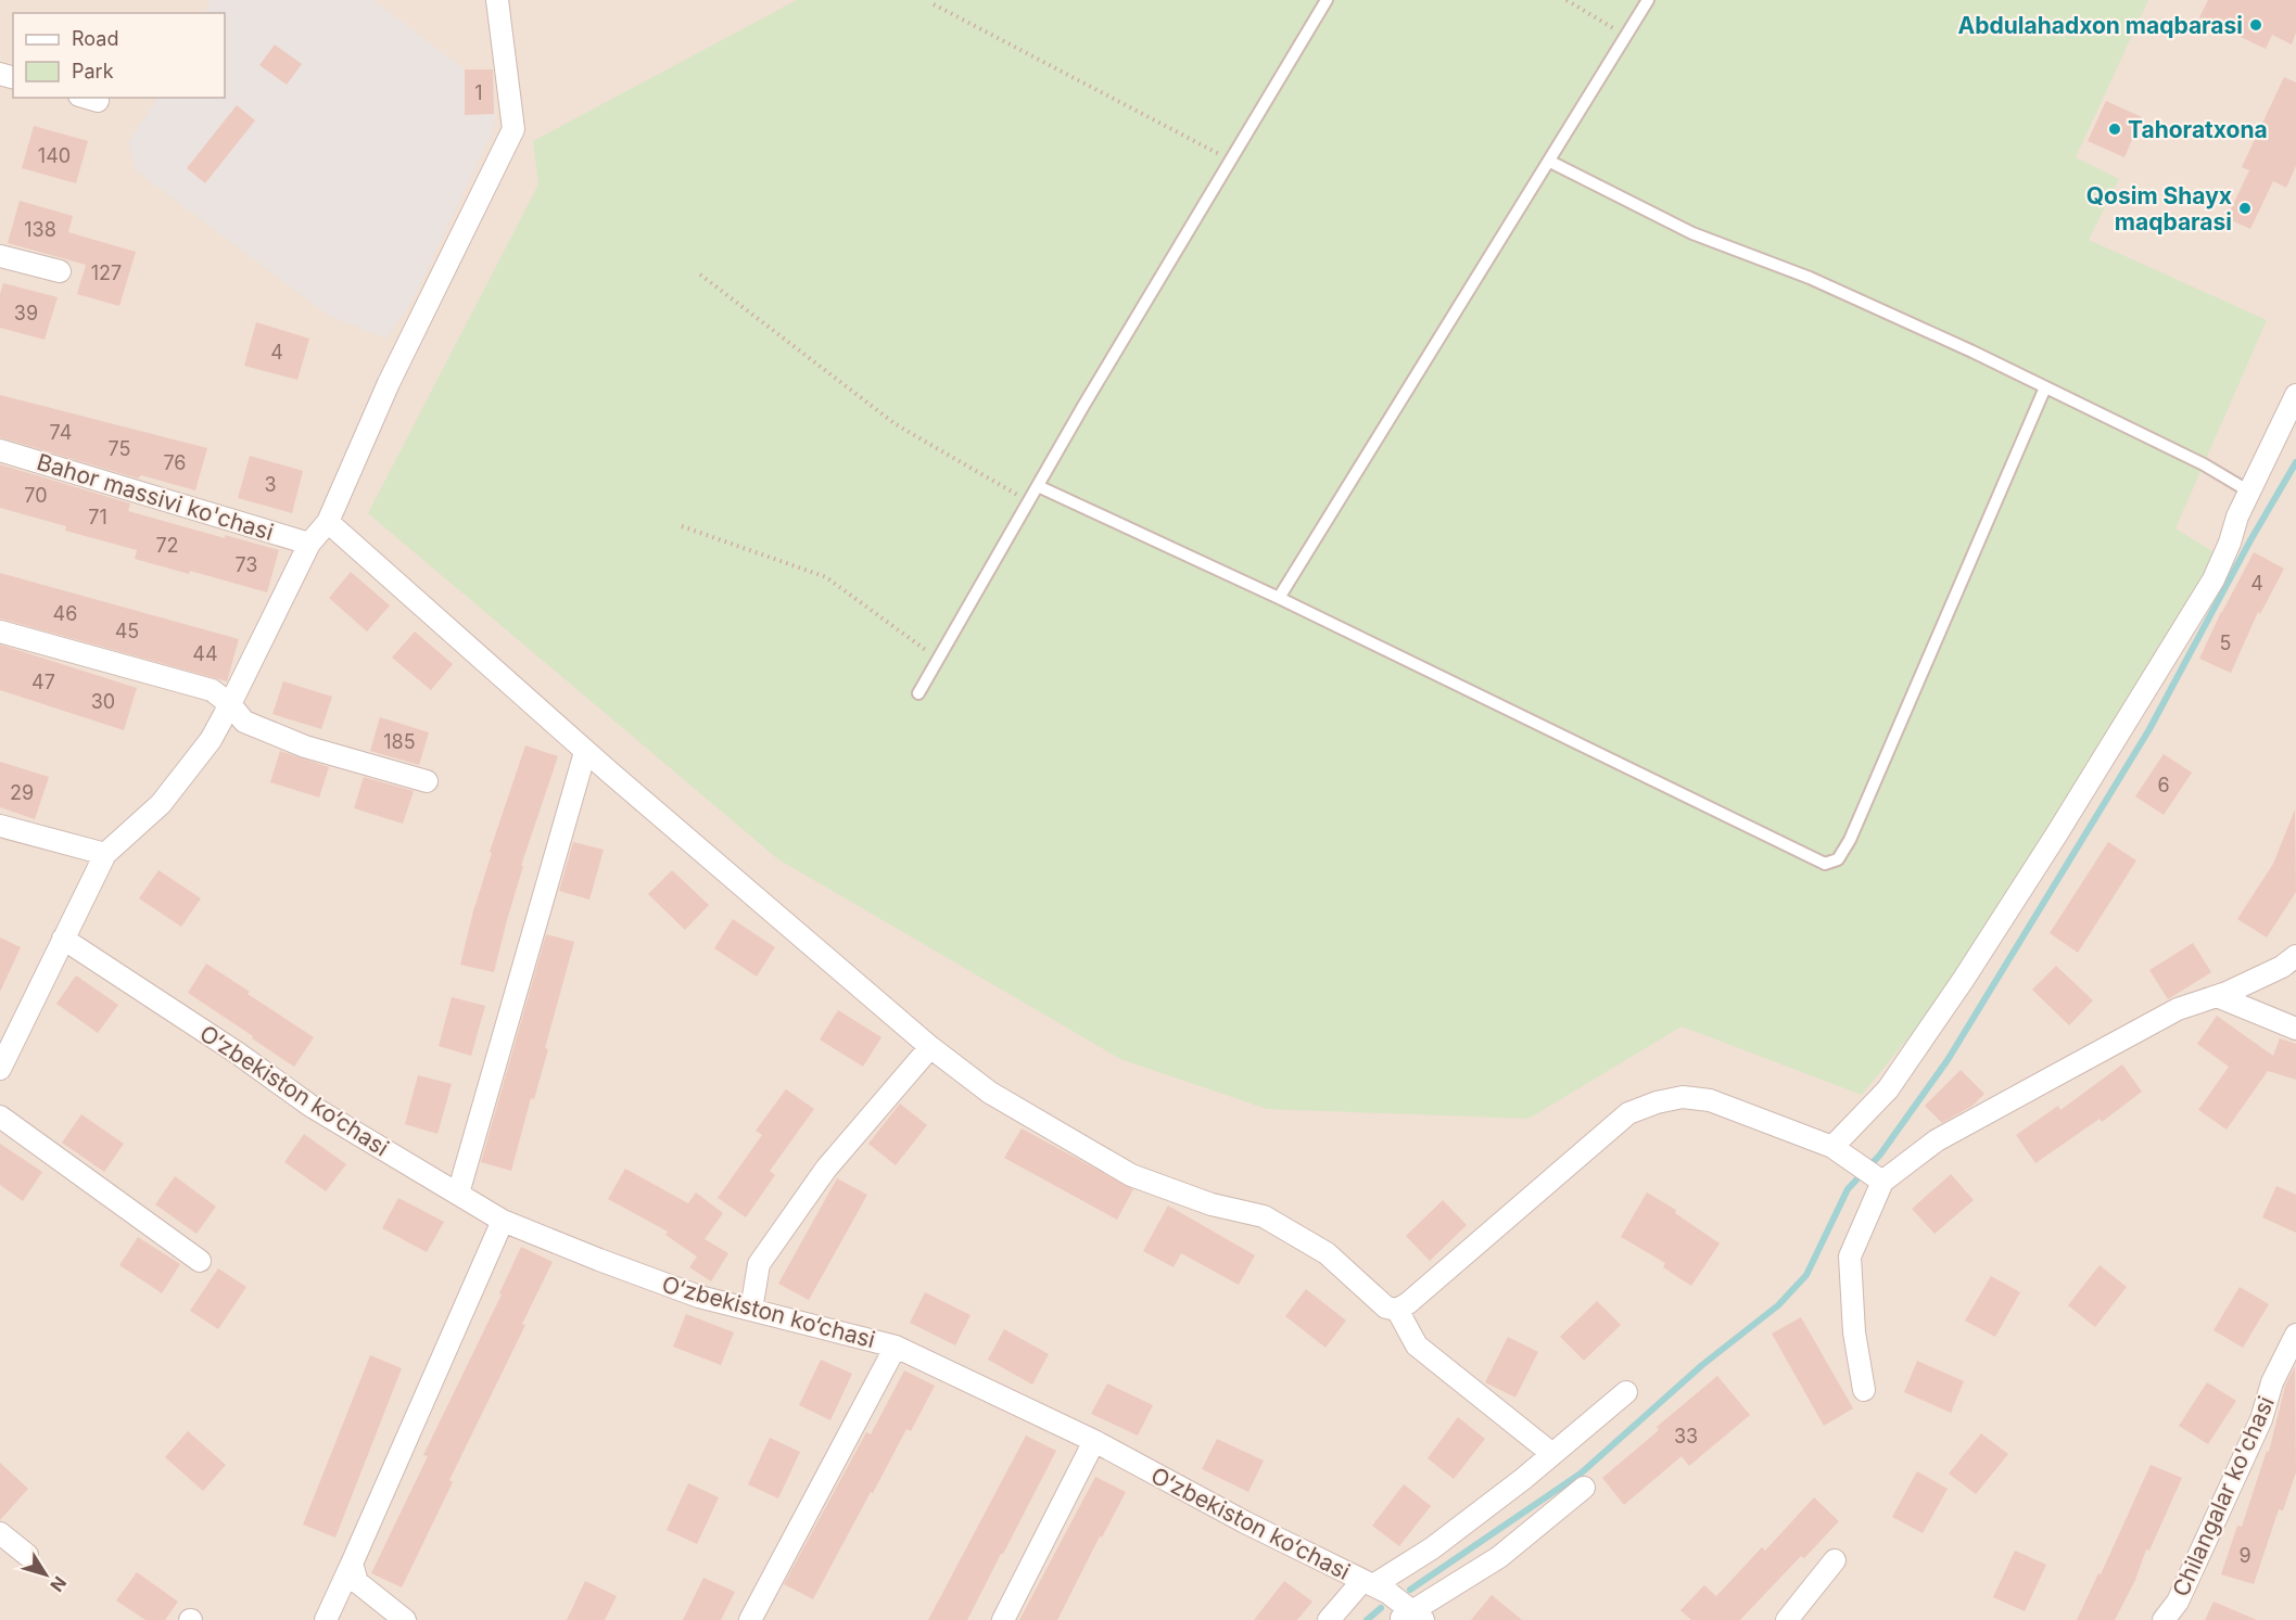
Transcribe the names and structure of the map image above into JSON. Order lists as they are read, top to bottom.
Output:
{
  "streets": {
    "street": ["Bahor massivi ko'chasi", "O‘zbekiston ko‘chasi", "Chilangalar ko'chasi"]
  },
  "places": ["Abdulahadxon maqbarasi", "Tahoratxona", "Qosim Shayx maqbarasi"],
  "house_numbers": [
    "1",
    "140",
    "138",
    "127",
    "39",
    "4",
    "74",
    "75",
    "76",
    "3",
    "70",
    "71",
    "72",
    "73",
    "4",
    "46",
    "45",
    "5",
    "44",
    "47",
    "30",
    "185",
    "6",
    "29",
    "33",
    "9"
  ],
  "legend": ["Road", "Park"],
  "north": "bottom right"
}
